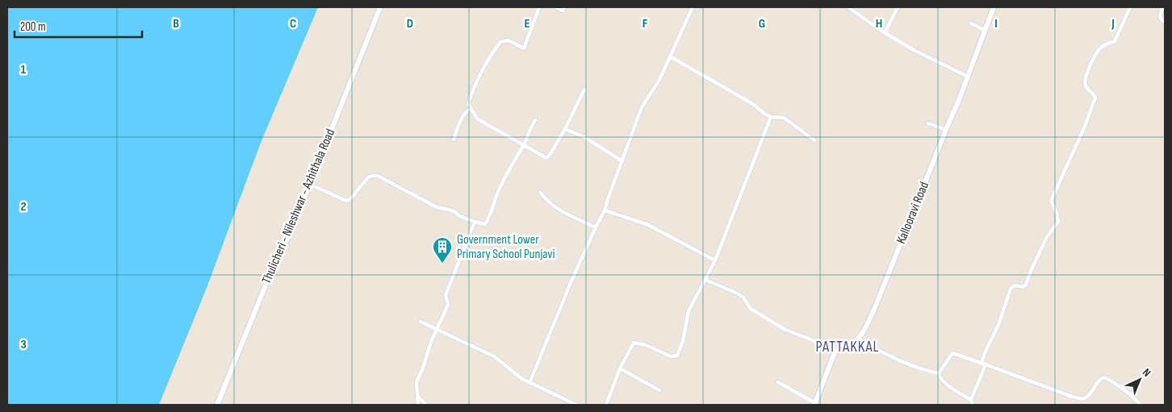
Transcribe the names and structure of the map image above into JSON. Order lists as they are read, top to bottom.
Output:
{
  "streets": {
    "main road": ["Thulicheri - Nileshwar - Azhithala Road", "Kallooravi Road"]
  },
  "districts": ["PATTAKKAL"],
  "places": {
    "building": ["Government Lower Primary School Punjavi"]
  },
  "scale_bar": "200 m",
  "north": "top right",
  "grid": {
    "columns": [
      "B",
      "C",
      "D",
      "E",
      "F",
      "G",
      "H",
      "I",
      "J"
    ],
    "rows": ["1", "2", "3"]
  }
}
